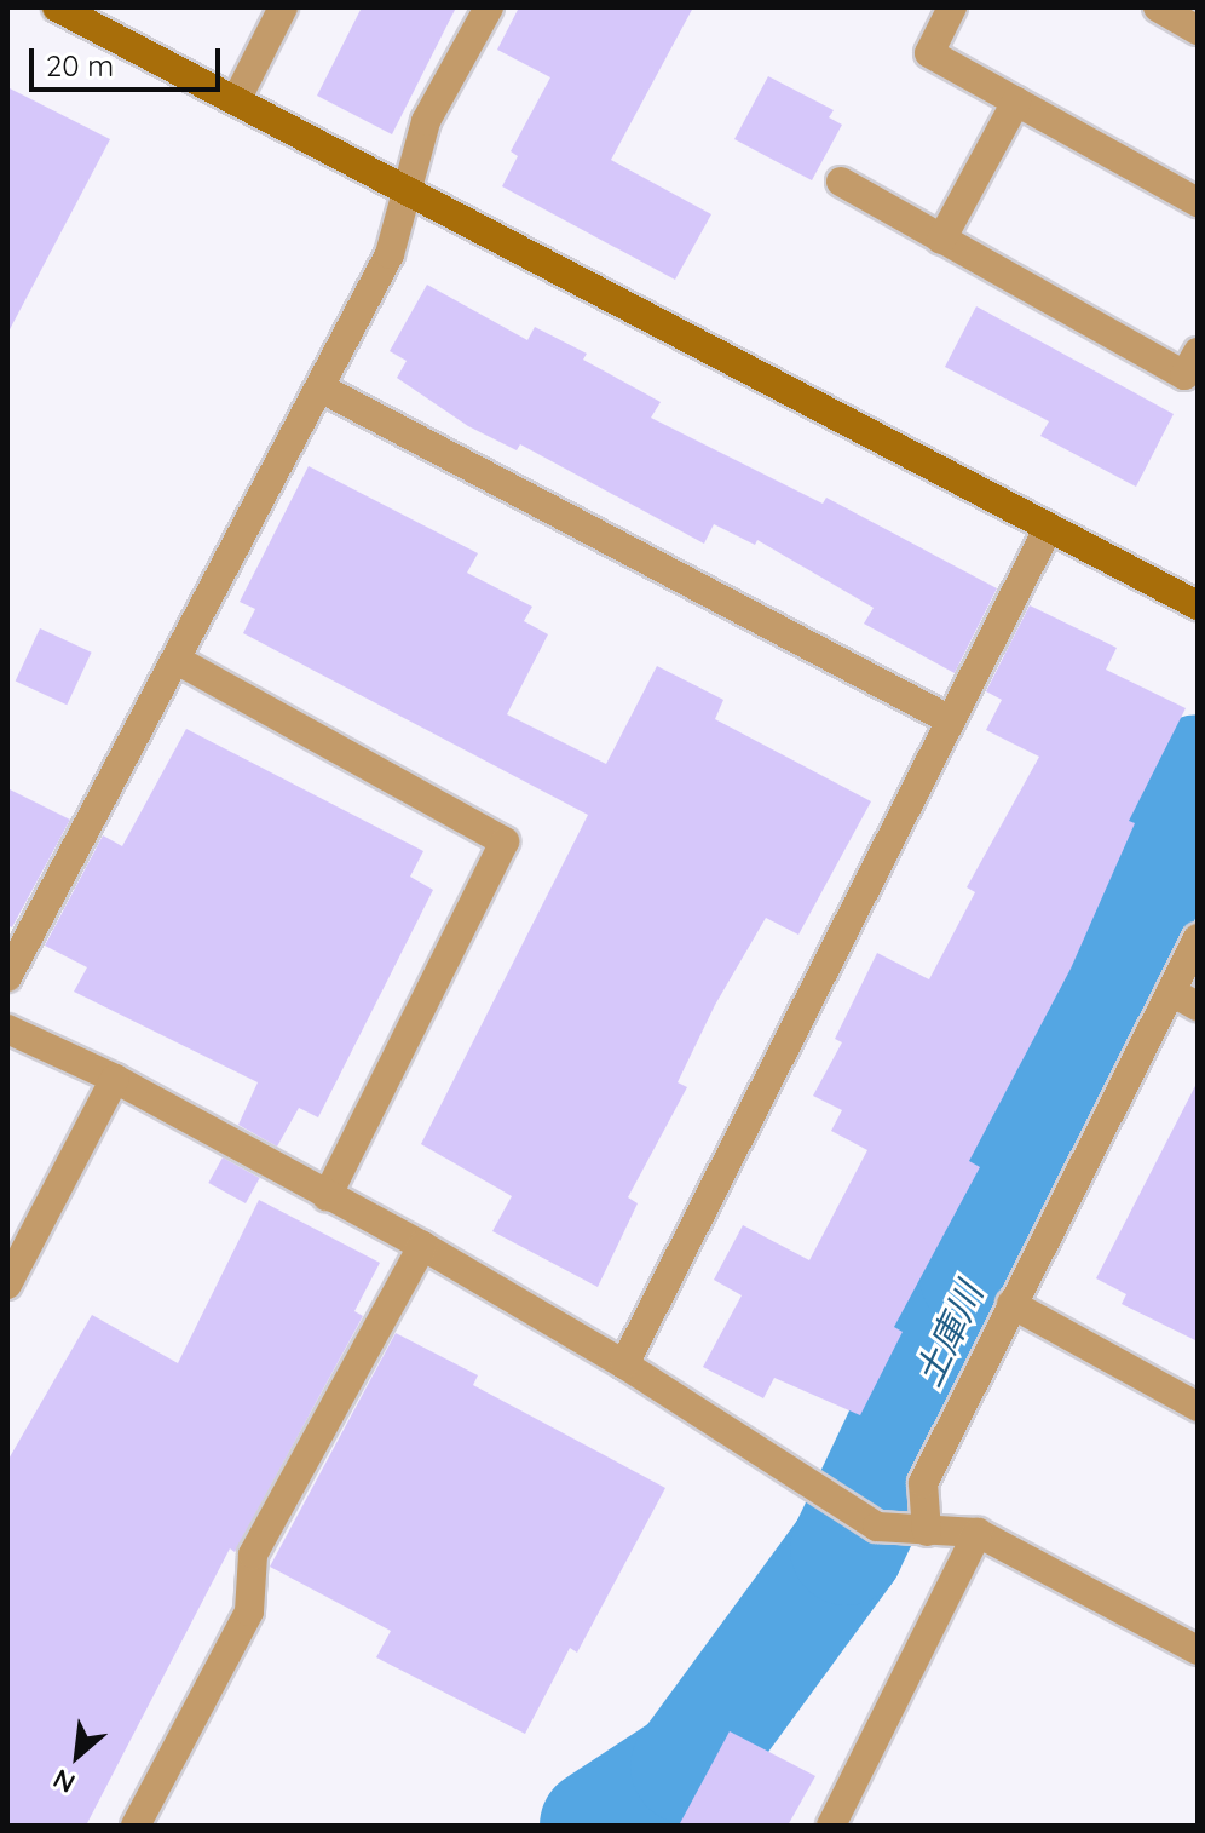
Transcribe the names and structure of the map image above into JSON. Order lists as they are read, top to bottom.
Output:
{
  "water": ["土庫川"],
  "scale_bar": "20 m",
  "north": "bottom left"
}
